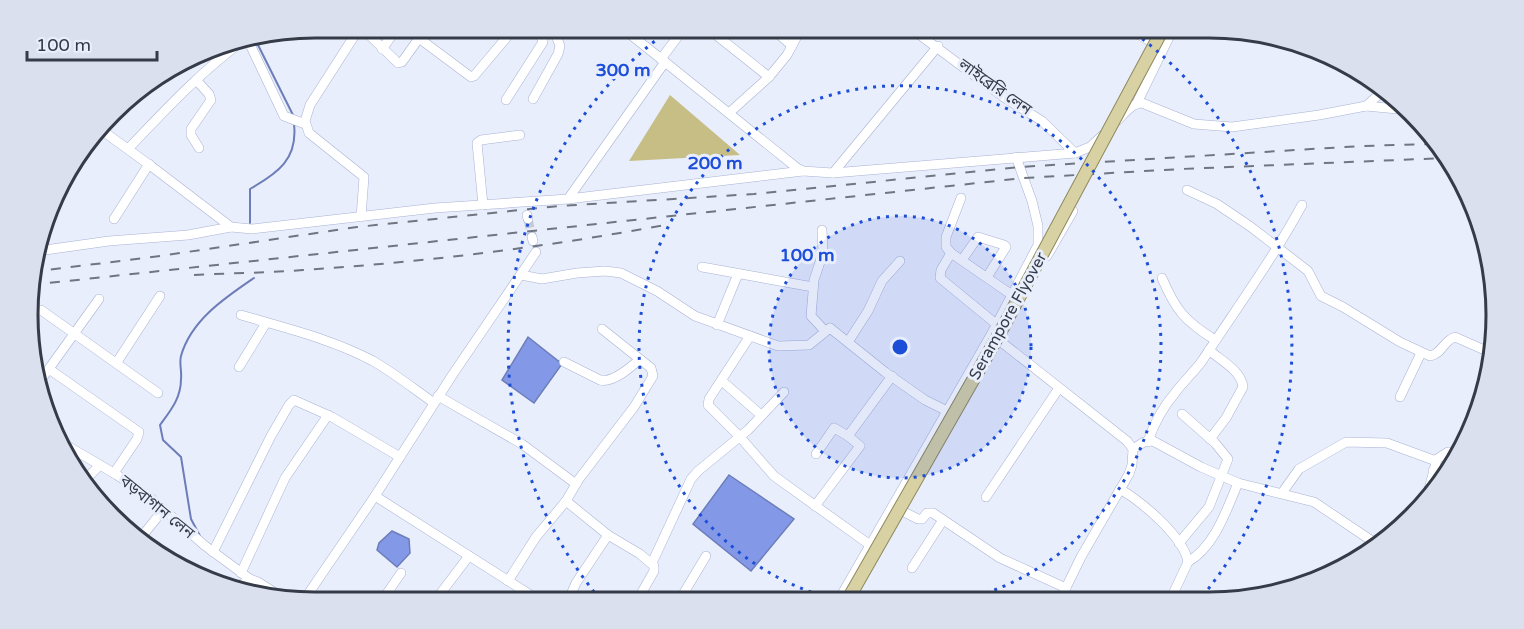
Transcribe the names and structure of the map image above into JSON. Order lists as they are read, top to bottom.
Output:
{
  "streets": {
    "main road": ["Serampore Flyover"],
    "street": ["লাইব্রেরি লেন", "বড়বাগান লেন"]
  },
  "scale_bar": "100 m",
  "rings": ["300 m", "200 m", "100 m"]
}
